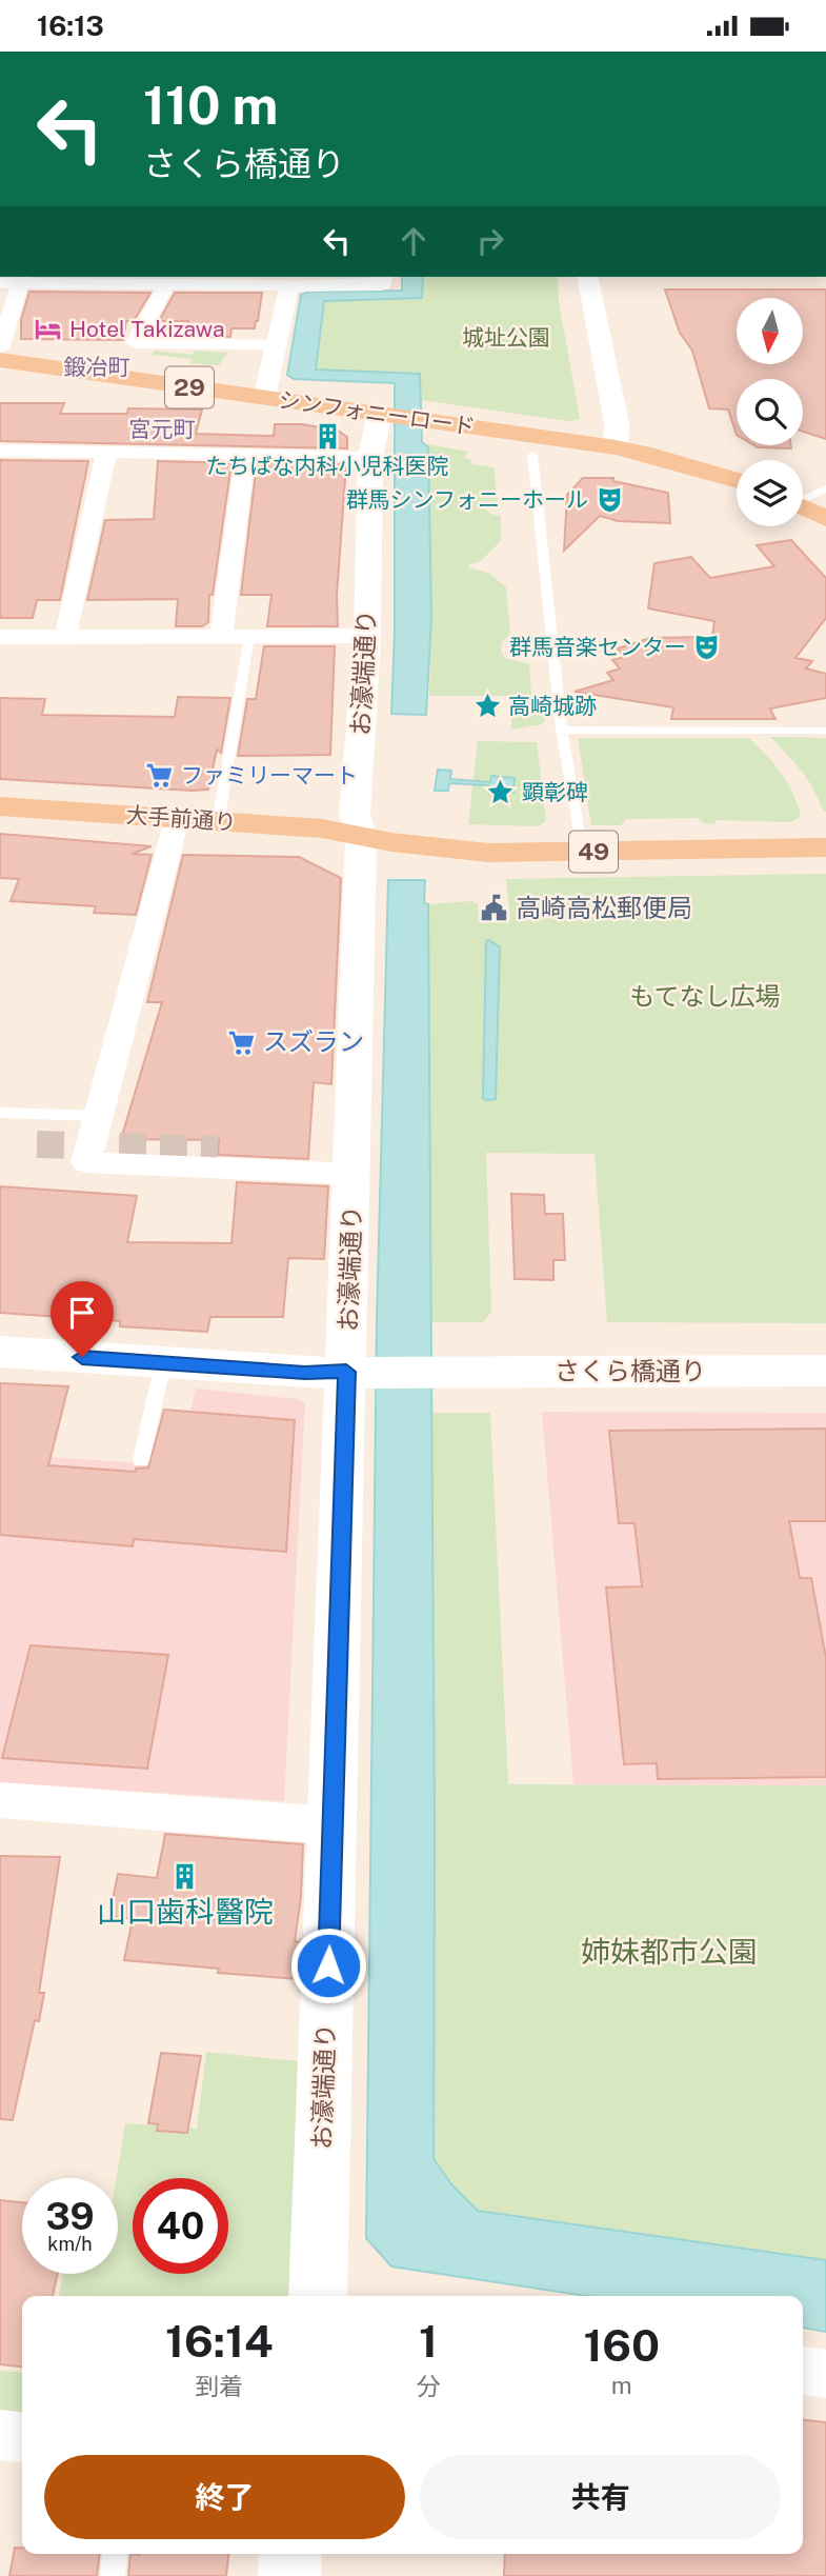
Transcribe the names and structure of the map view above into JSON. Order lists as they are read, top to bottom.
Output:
{
  "streets": {
    "main road": [
      "29",
      "シンフォニーロード",
      "大手前通り",
      "49"
    ],
    "street": ["お濠端通り", "さくら橋通り"]
  },
  "crossings": [
    ["シンフォニーロード", "お濠端通り"],
    ["お濠端通り", "大手前通り"],
    ["お濠端通り", "49"],
    ["お濠端通り", "さくら橋通り"],
    ["大手前通り", "49"]
  ],
  "districts": ["鍛冶町", "宮元町"],
  "parks": ["城址公園", "もてなし広場", "姉妹都市公園"],
  "places": {
    "hotel": ["Hotel Takizawa"],
    "building": ["たちばな内科小児科医院", "山口歯科醫院"],
    "theatre": ["群馬シンフォニーホール", "群馬音楽センター"],
    "place": ["高崎城跡", "顕彰碑"],
    "supermarket": ["ファミリーマート", "スズラン"],
    "public building": ["高崎高松郵便局"]
  },
  "north": "bottom",
  "page": {
    "status": "16:13",
    "turn": ["110 m", "さくら橋通り"],
    "speed": "39 km/h",
    "limit": "40",
    "eta": [
      "16:14",
      "到着",
      "1",
      "分",
      "160",
      "m"
    ],
    "buttons": ["終了", "共有"]
  }
}
